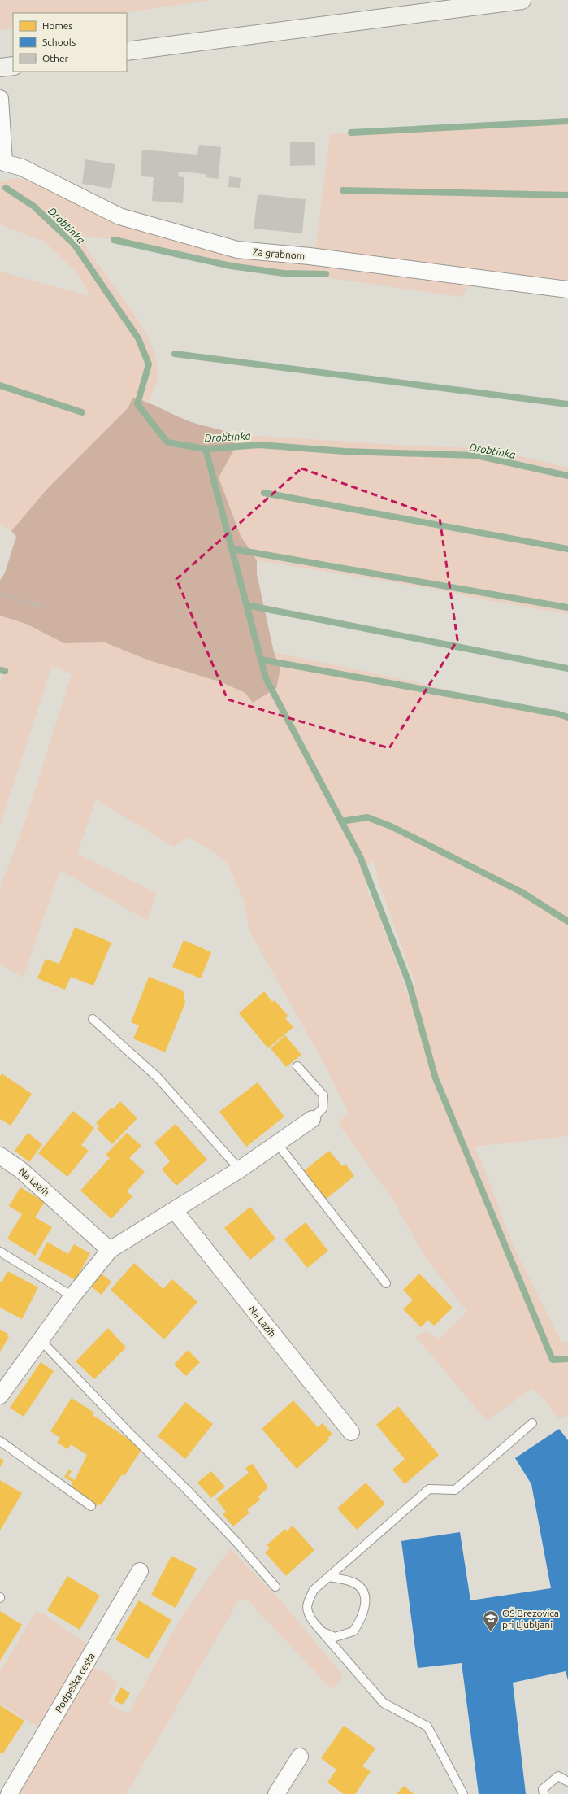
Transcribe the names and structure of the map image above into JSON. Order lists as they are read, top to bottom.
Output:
{
  "streets": {
    "street": ["Za grabnom", "Na Lazih", "Podpeška cesta"]
  },
  "water": ["Drobtinka"],
  "places": {
    "school or university": ["OŠ Brezovica pri Ljubljani"]
  },
  "legend": ["Homes", "Schools", "Other"]
}
